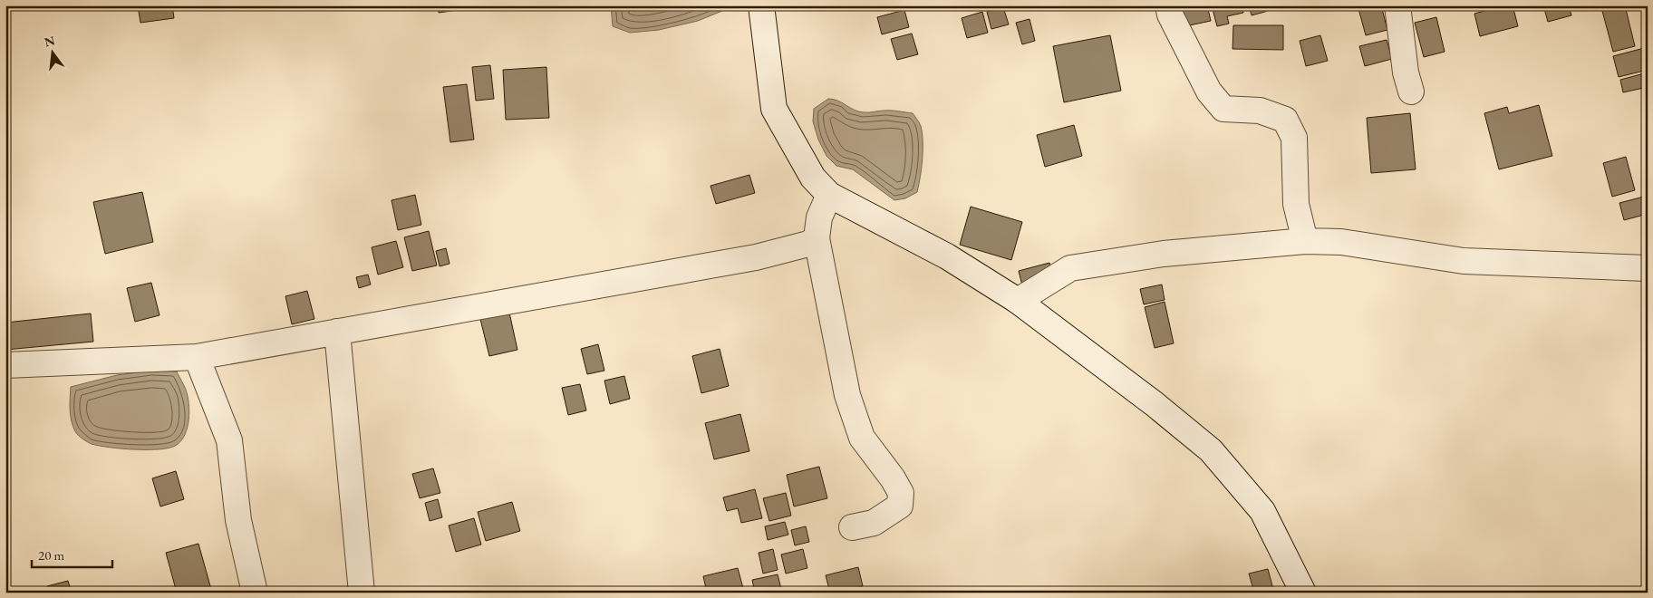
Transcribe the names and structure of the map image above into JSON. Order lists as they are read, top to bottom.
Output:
{
  "scale_bar": "20 m",
  "north": "top"
}
